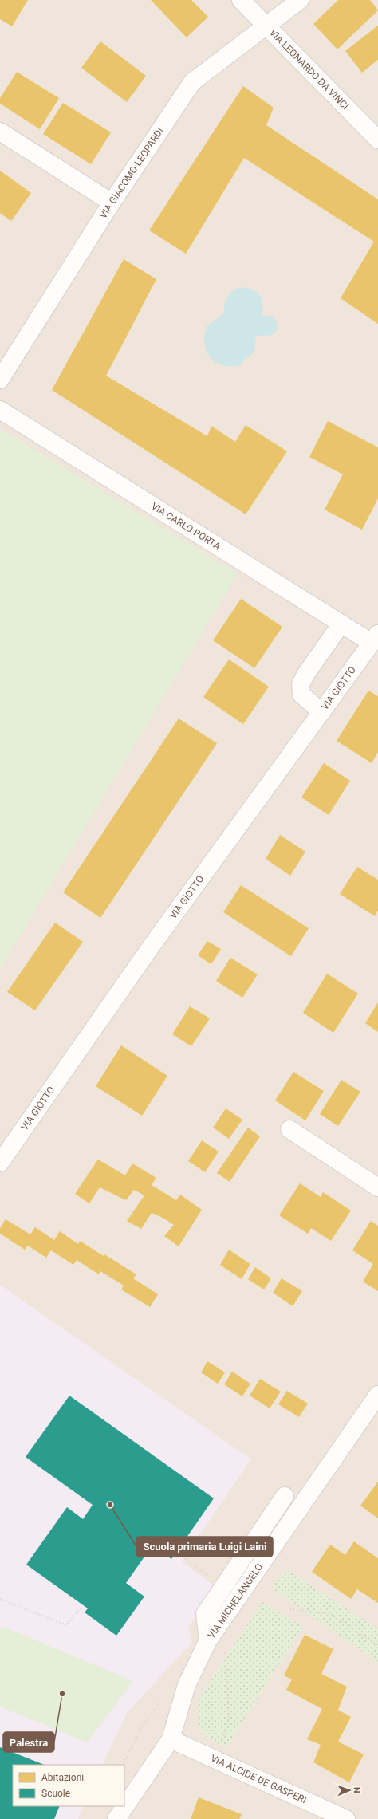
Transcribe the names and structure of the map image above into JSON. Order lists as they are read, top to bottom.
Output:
{
  "streets": {
    "street": [
      "VIA LEONARDO DA VINCI",
      "VIA GIACOMO LEOPARDI",
      "VIA CARLO PORTA",
      "VIA GIOTTO",
      "VIA MICHELANGELO",
      "VIA ALCIDE DE GASPERI"
    ]
  },
  "crossings": [
    ["VIA LEONARDO DA VINCI", "VIA GIACOMO LEOPARDI"],
    ["VIA CARLO PORTA", "VIA GIOTTO"],
    ["VIA MICHELANGELO", "VIA ALCIDE DE GASPERI"]
  ],
  "places": ["Scuola primaria Luigi Laini", "Palestra"],
  "legend": ["Abitazioni", "Scuole"],
  "north": "right"
}
